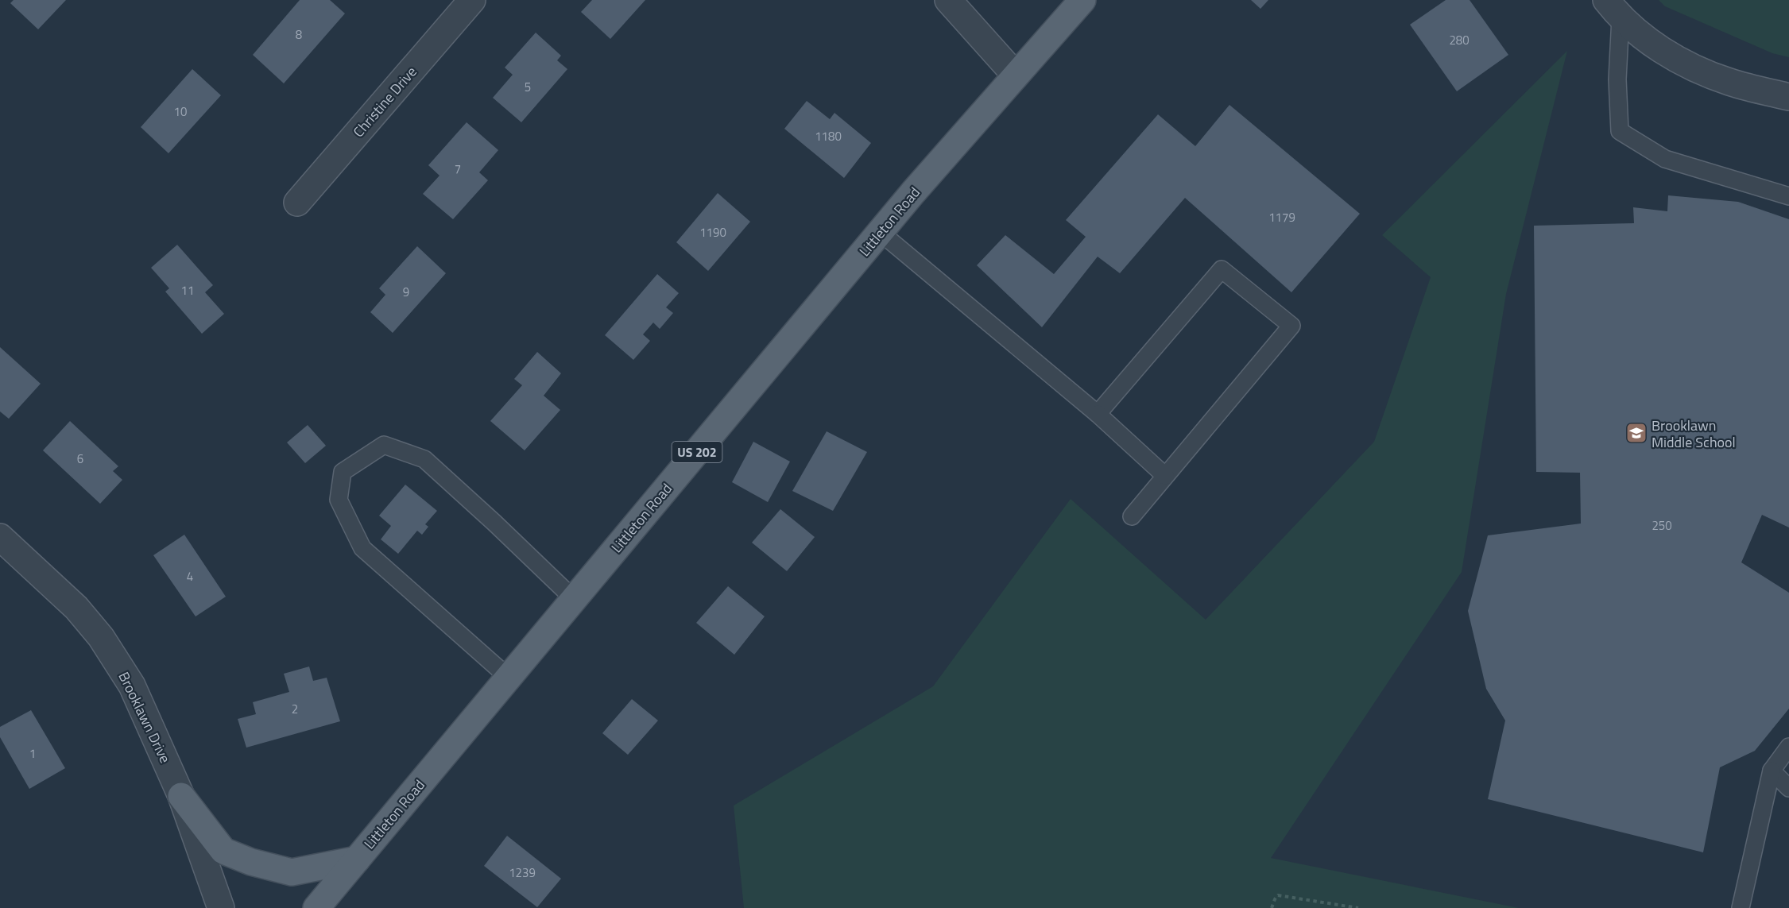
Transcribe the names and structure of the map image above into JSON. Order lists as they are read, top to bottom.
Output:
{
  "streets": {
    "main road": ["Littleton Road", "US 202"],
    "street": ["Christine Drive", "Brooklawn Drive"]
  },
  "places": {
    "school or university": ["Brooklawn Middle School"]
  },
  "house_numbers": [
    "8",
    "280",
    "5",
    "10",
    "1180",
    "7",
    "1179",
    "1190",
    "11",
    "9",
    "6",
    "250",
    "4",
    "2",
    "1",
    "1239"
  ]
}
